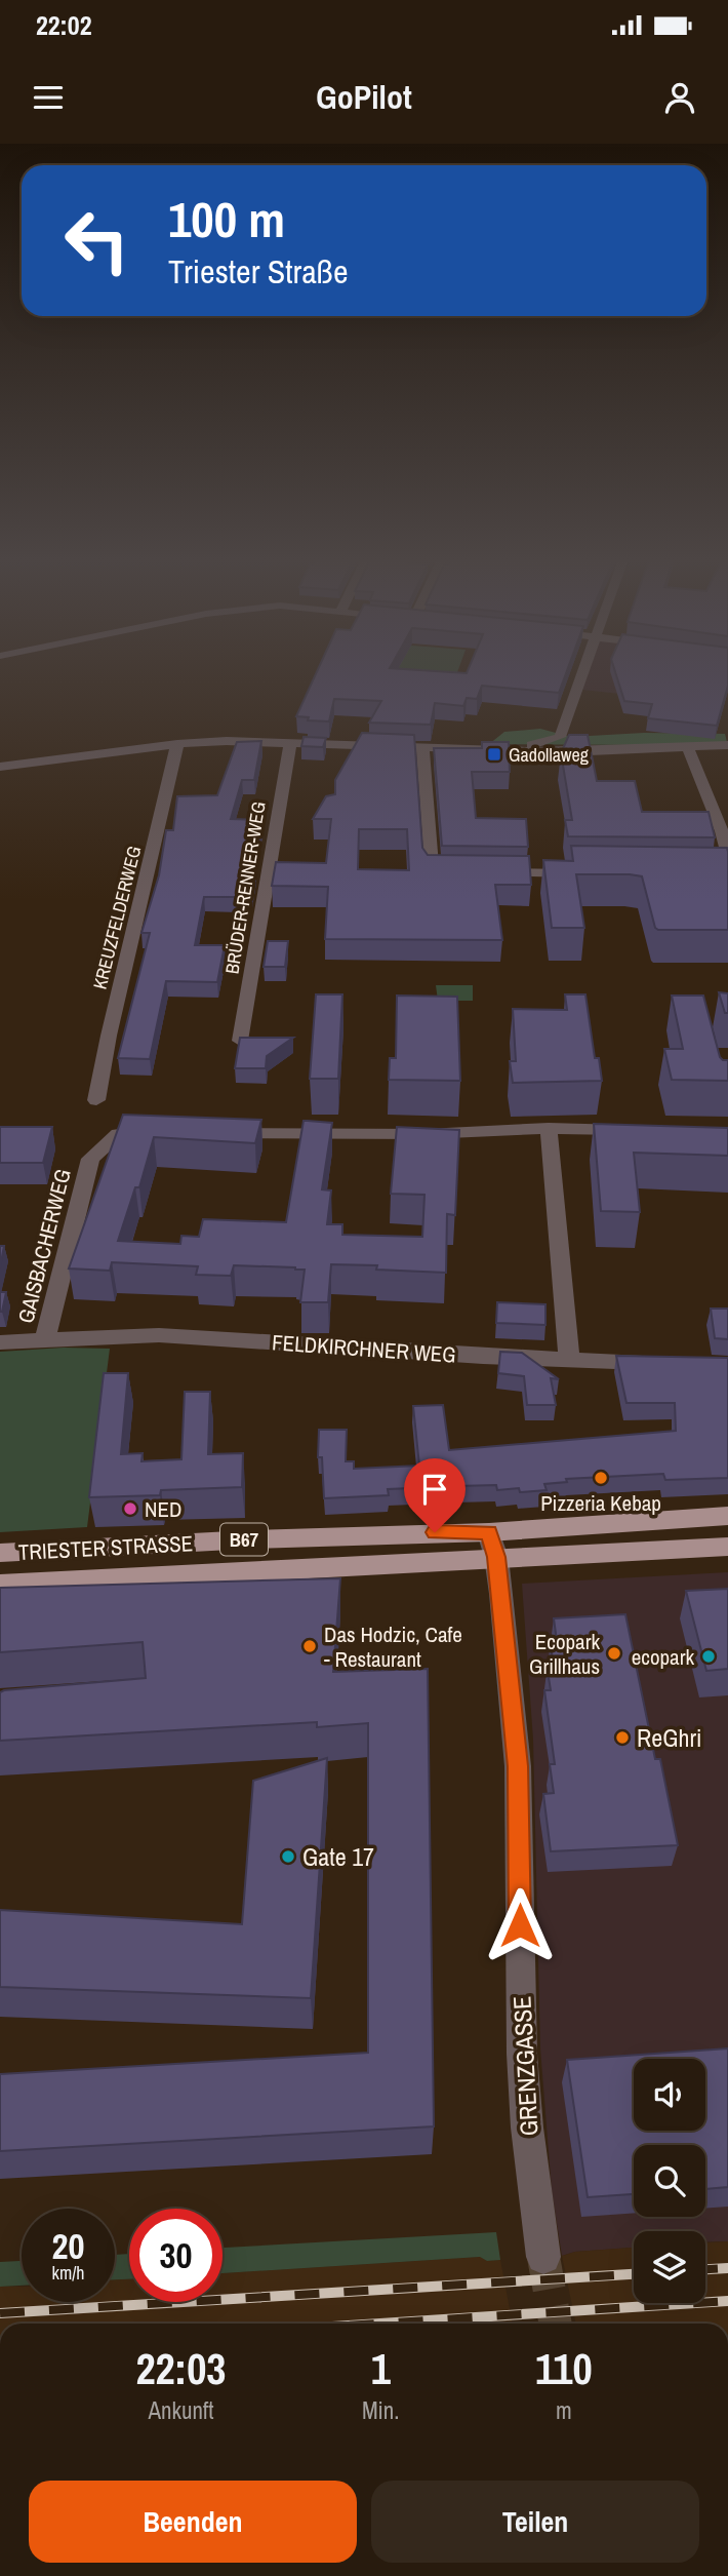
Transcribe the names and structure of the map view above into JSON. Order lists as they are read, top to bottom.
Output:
{
  "streets": {
    "main road": ["B67", "TRIESTER STRASSE"],
    "street": [
      "BRÜDER-RENNER-WEG",
      "KREUZFELDERWEG",
      "GAISBACHERWEG",
      "FELDKIRCHNER WEG",
      "GRENZGASSE"
    ]
  },
  "crossings": [
    ["GAISBACHERWEG", "FELDKIRCHNER WEG"],
    ["TRIESTER STRASSE", "GRENZGASSE"]
  ],
  "places": {
    "transit": ["Gadollaweg"],
    "other": [
      "Pizzeria Kebap",
      "NED",
      "Das Hodzic, Cafe - Restaurant",
      "Ecopark Grillhaus",
      "ecopark",
      "ReGhri",
      "Gate 17"
    ]
  },
  "page": {
    "status": "22:02",
    "header": "GoPilot",
    "turn": ["100 m", "Triester Straße"],
    "speed": "20 km/h",
    "limit": "30",
    "eta": [
      "22:03",
      "Ankunft",
      "1",
      "Min.",
      "110",
      "m"
    ],
    "buttons": ["Beenden", "Teilen"]
  }
}
